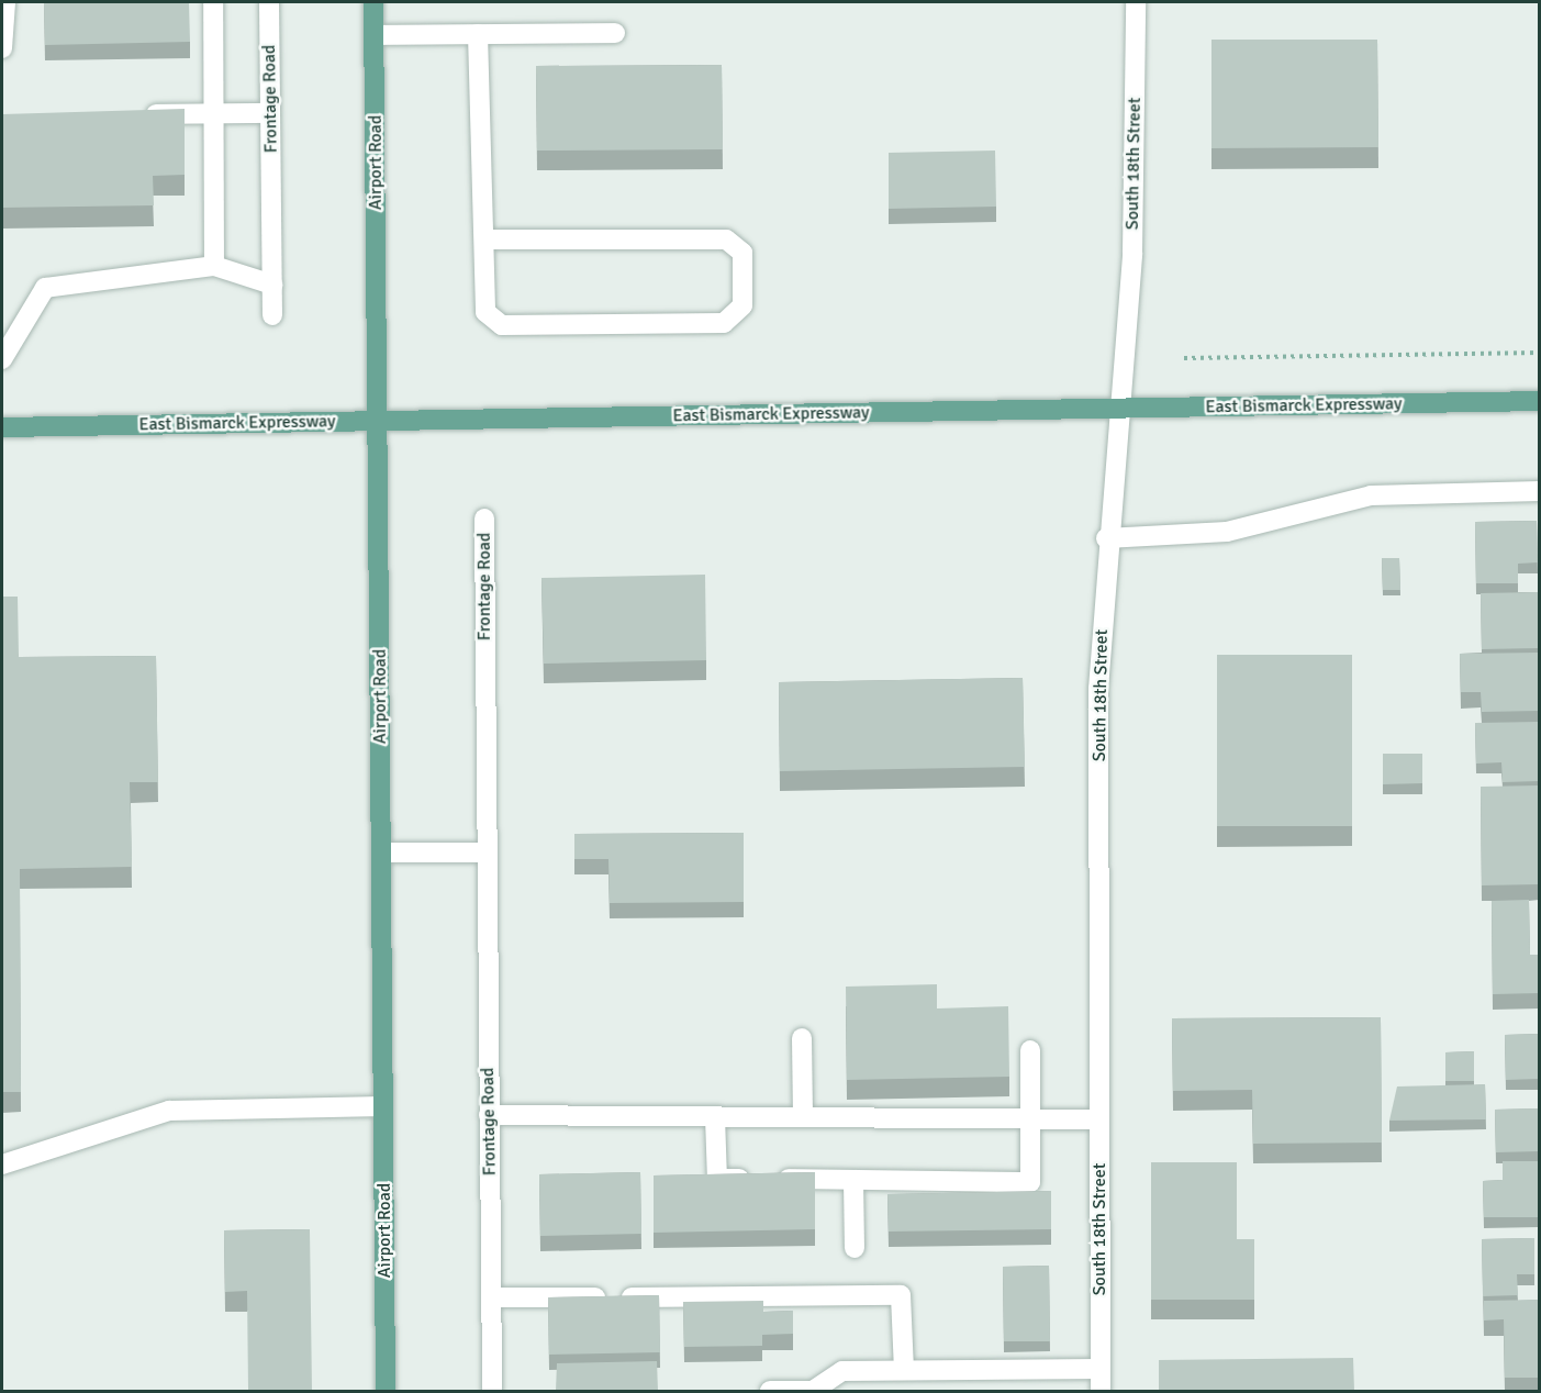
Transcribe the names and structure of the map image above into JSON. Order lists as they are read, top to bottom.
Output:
{
  "streets": {
    "main road": ["Airport Road", "East Bismarck Expressway"],
    "street": ["Frontage Road", "South 18th Street"]
  },
  "crossings": [
    ["Airport Road", "East Bismarck Expressway"],
    ["South 18th Street", "East Bismarck Expressway"]
  ]
}
